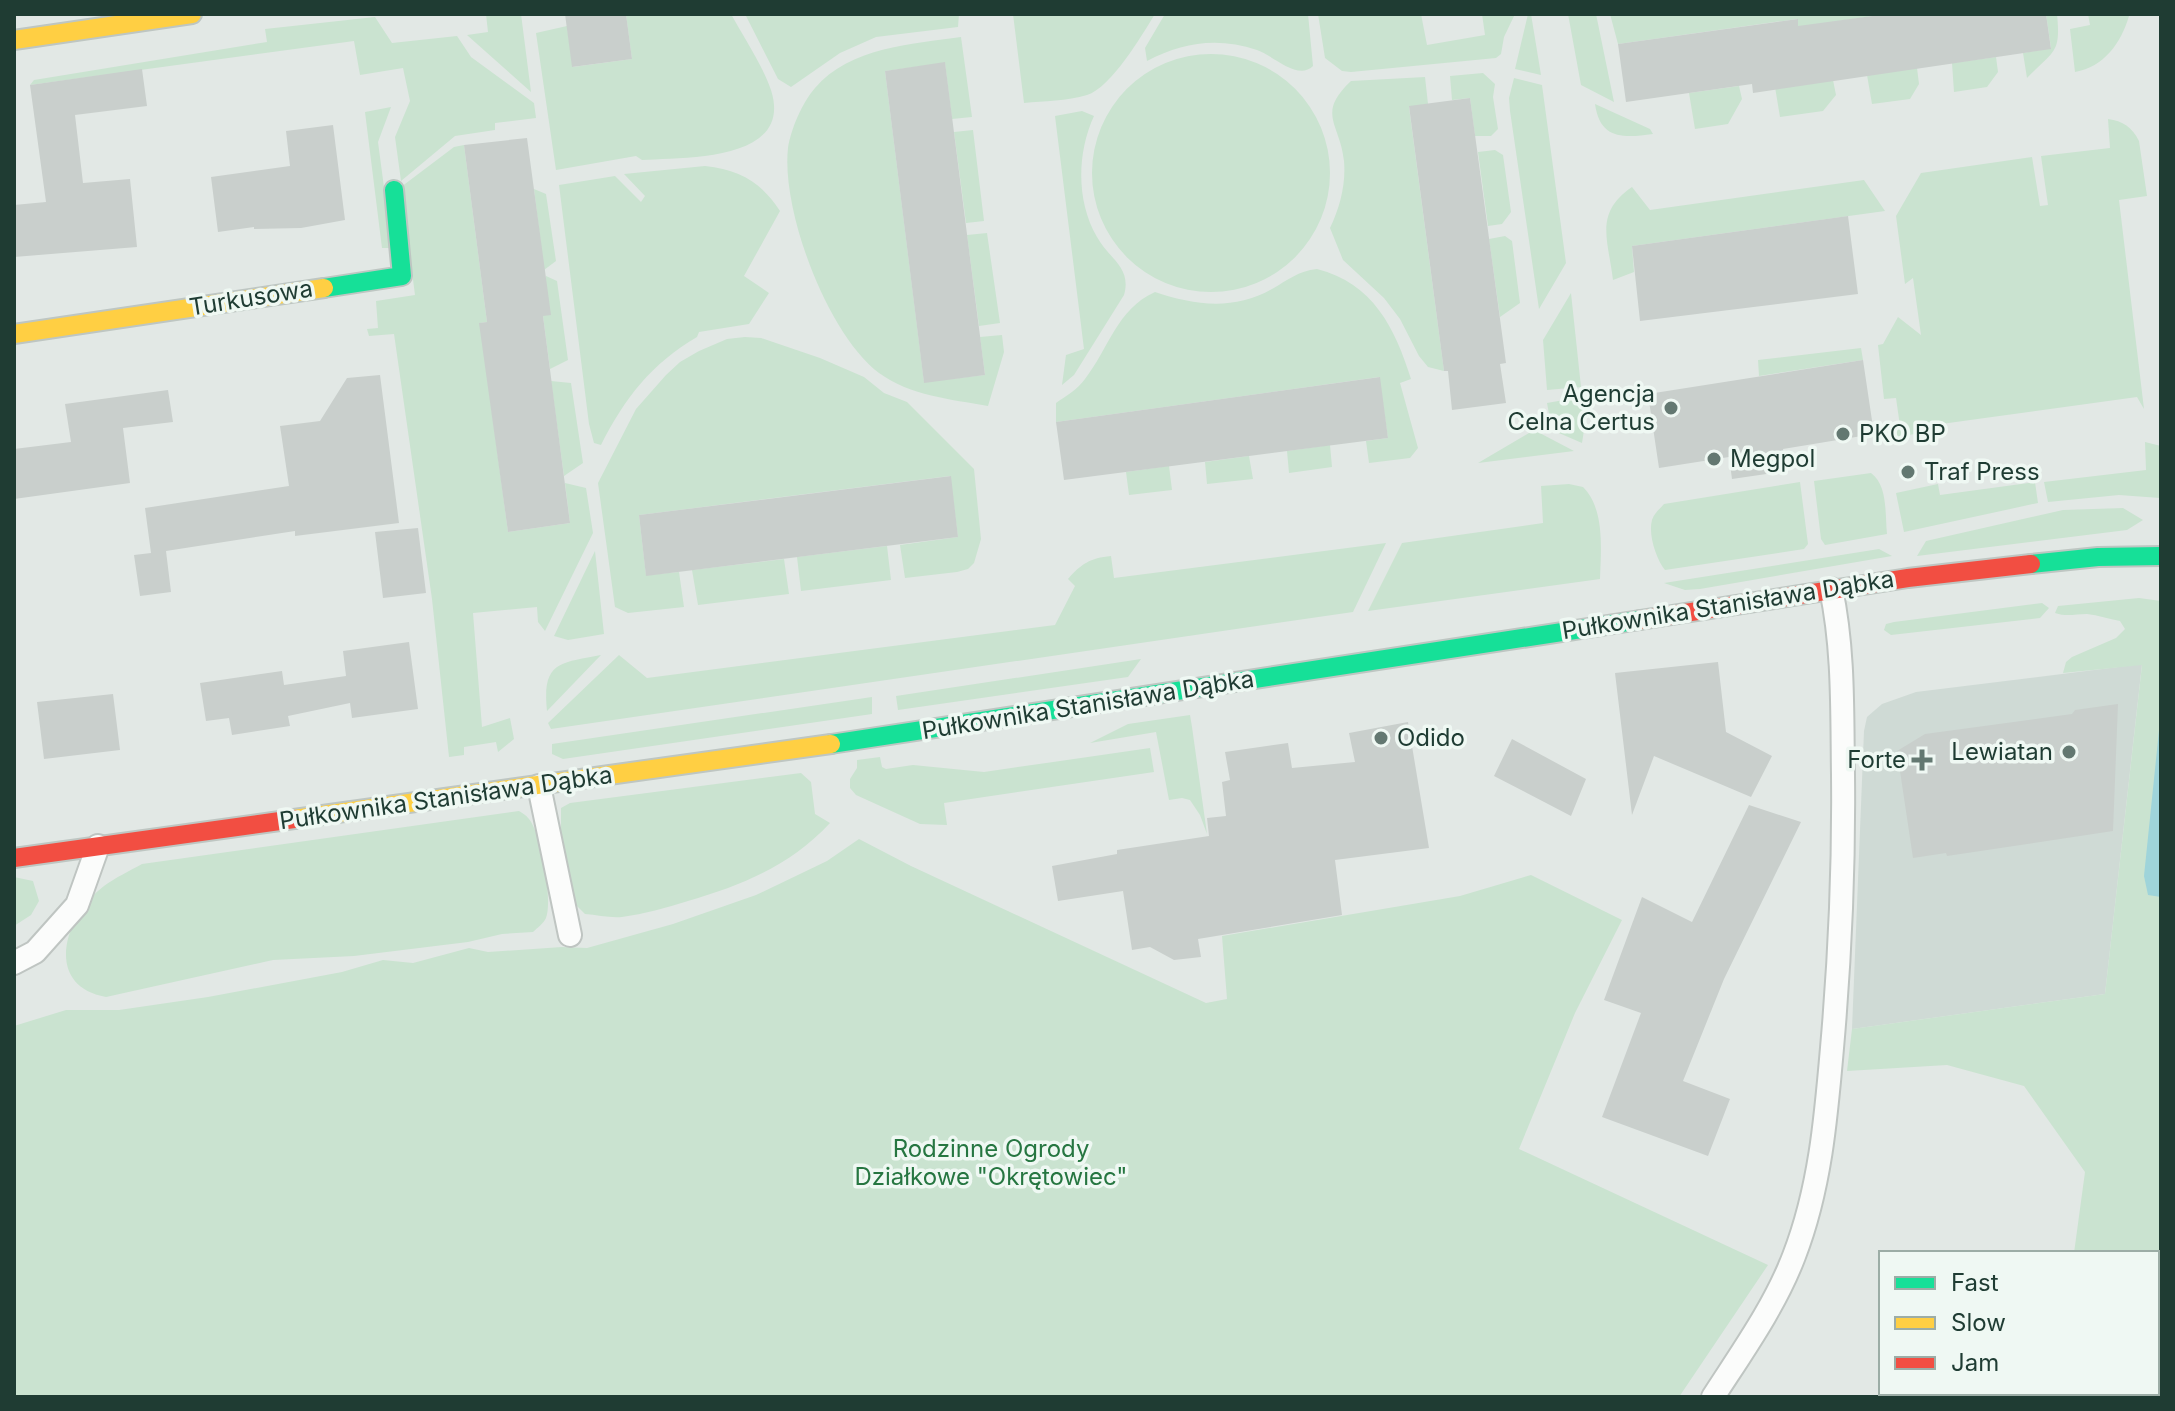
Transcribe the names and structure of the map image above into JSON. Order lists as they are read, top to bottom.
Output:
{
  "streets": {
    "street": ["Turkusowa", "Pułkownika Stanisława Dąbka"]
  },
  "parks": ["Rodzinne Ogrody Działkowe \"Okrętowiec\""],
  "places": {
    "other": [
      "Agencja Celna Certus",
      "PKO BP",
      "Megpol",
      "Traf Press",
      "Odido",
      "Lewiatan"
    ],
    "health": ["Forte"]
  },
  "legend": ["Fast", "Slow", "Jam"]
}
